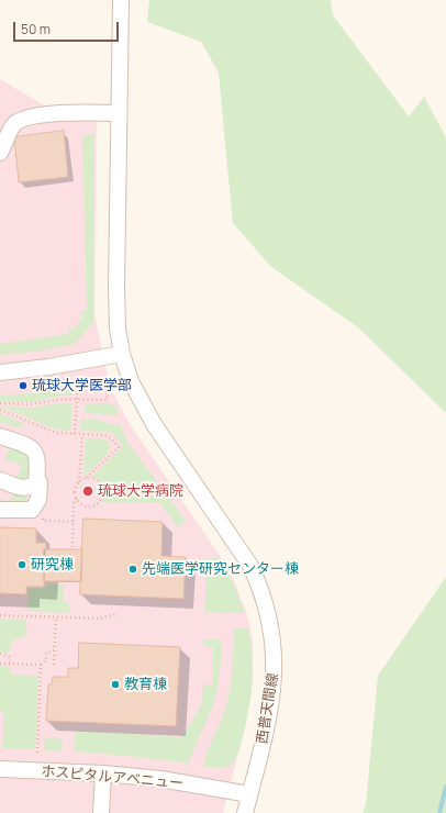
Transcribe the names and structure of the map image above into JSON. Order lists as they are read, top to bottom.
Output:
{
  "streets": {
    "street": ["西普天間線", "ホスピタルアベニュー"]
  },
  "crossings": [
    ["西普天間線", "ホスピタルアベニュー"]
  ],
  "places": [
    "琉球大学医学部",
    "琉球大学病院",
    "研究棟",
    "先端医学研究センター棟",
    "教育棟"
  ],
  "scale_bar": "50 m"
}
